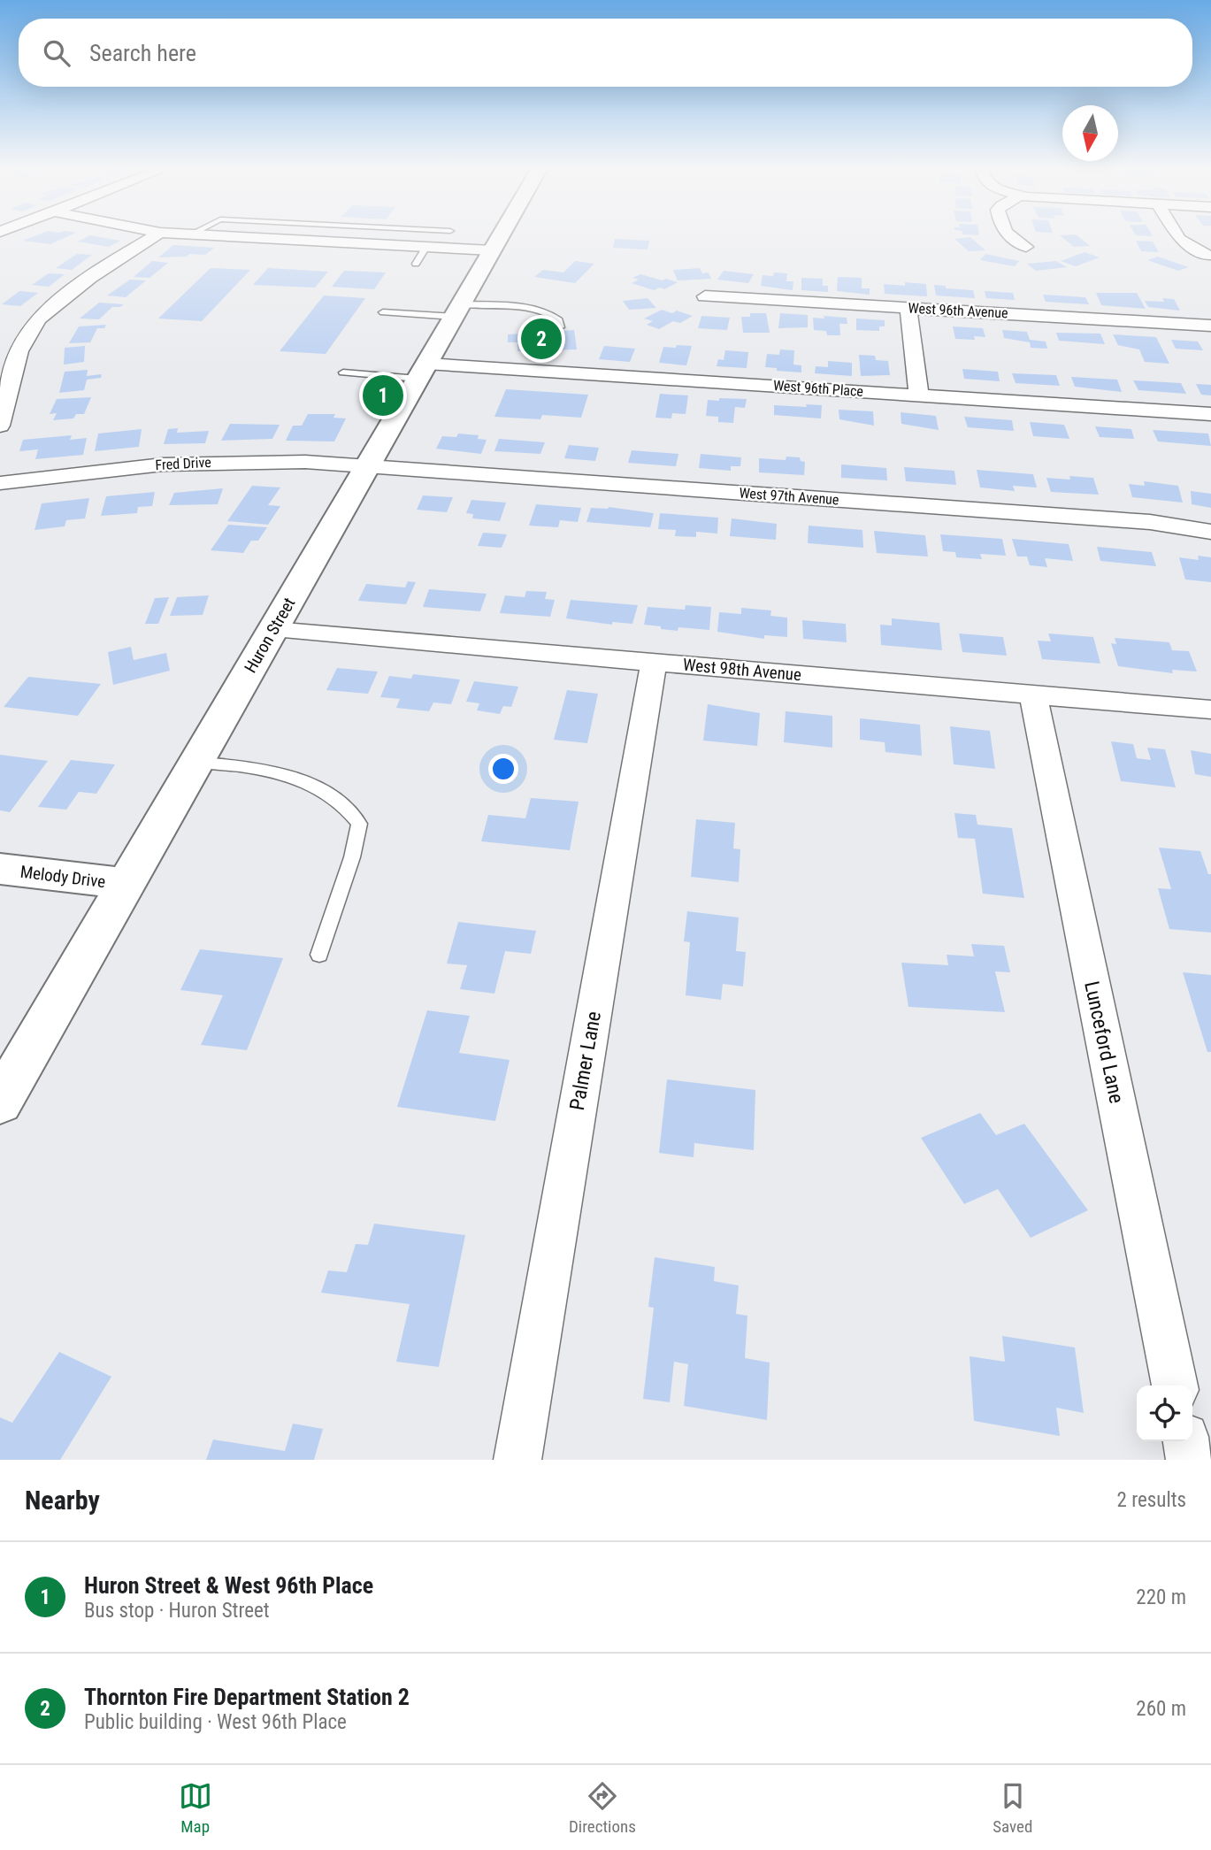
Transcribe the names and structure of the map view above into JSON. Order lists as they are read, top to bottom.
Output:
{
  "streets": {
    "main road": ["Huron Street", "Melody Drive"],
    "street": [
      "West 96th Avenue",
      "West 96th Place",
      "Fred Drive",
      "West 97th Avenue",
      "West 98th Avenue",
      "Lunceford Lane",
      "Palmer Lane"
    ]
  },
  "crossings": [
    ["West 96th Place", "Huron Street"],
    ["Fred Drive", "West 97th Avenue"],
    ["Fred Drive", "Huron Street"],
    ["West 97th Avenue", "Huron Street"],
    ["Huron Street", "West 98th Avenue"],
    ["Huron Street", "Melody Drive"],
    ["West 98th Avenue", "Lunceford Lane"],
    ["West 98th Avenue", "Palmer Lane"]
  ],
  "north": "bottom",
  "page": {
    "search": "Search here",
    "pins": ["2", "1"],
    "heading": ["Nearby", "2 results"],
    "list": [
      {
        "mark": "1",
        "name": "Huron Street & West 96th Place",
        "note": "Bus stop · Huron Street",
        "value": "220 m"
      },
      {
        "mark": "2",
        "name": "Thornton Fire Department Station 2",
        "note": "Public building · West 96th Place",
        "value": "260 m"
      }
    ],
    "nav": ["Map", "Directions", "Saved"]
  }
}
